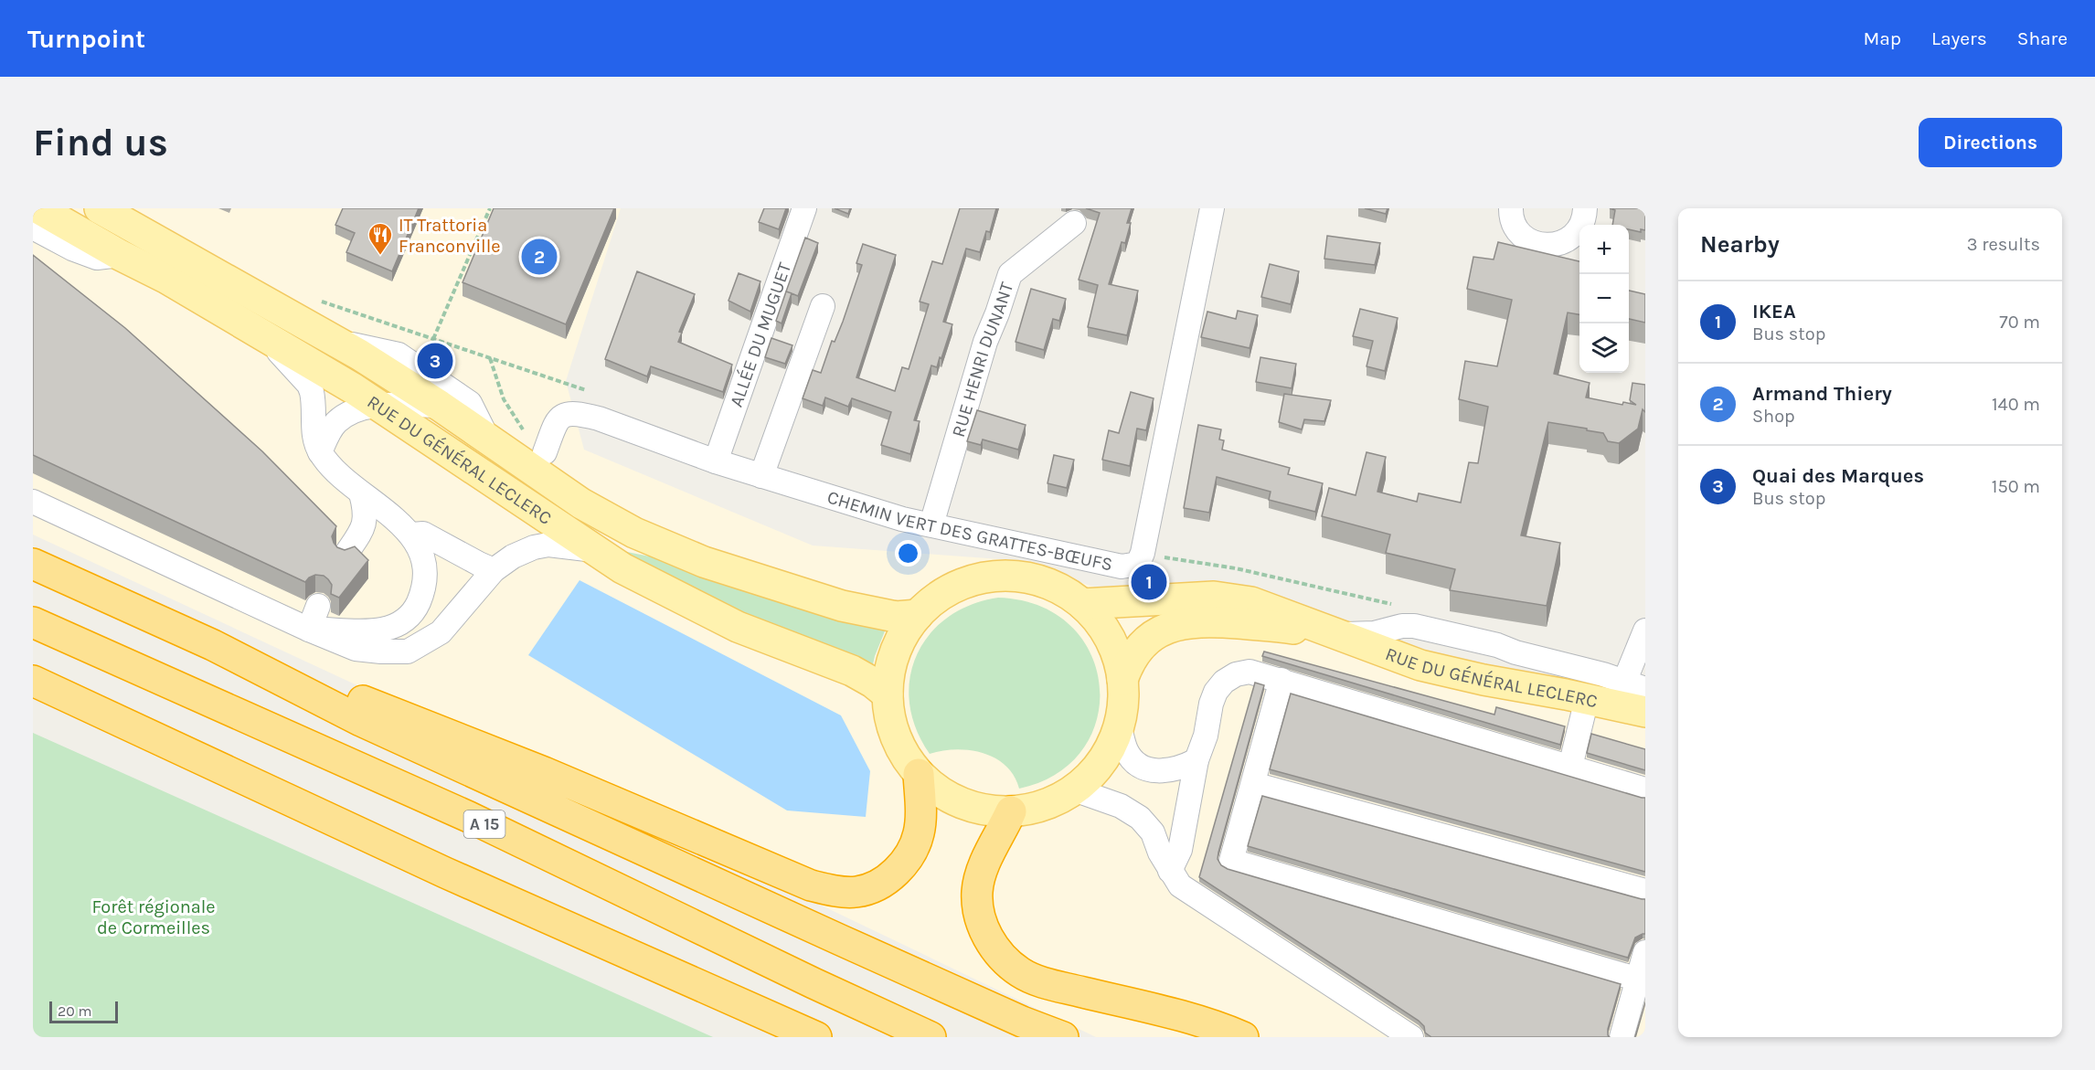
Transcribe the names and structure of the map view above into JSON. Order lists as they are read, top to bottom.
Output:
{
  "streets": {
    "highway": ["A 15"],
    "main road": ["RUE DU GÉNÉRAL LECLERC"],
    "street": ["ALLÉE DU MUGUET", "RUE HENRI DUNANT", "CHEMIN VERT DES GRATTES-BŒUFS"]
  },
  "crossings": [
    ["ALLÉE DU MUGUET", "CHEMIN VERT DES GRATTES-BŒUFS"],
    ["RUE HENRI DUNANT", "CHEMIN VERT DES GRATTES-BŒUFS"]
  ],
  "parks": ["Forêt régionale de Cormeilles"],
  "places": {
    "restaurant": ["IT Trattoria Franconville"]
  },
  "scale_bar": "20 m",
  "page": {
    "header": "Turnpoint",
    "nav": ["Map", "Layers", "Share"],
    "buttons": "Directions",
    "title": "Find us",
    "heading": ["Nearby", "3 results"],
    "map_buttons": ["+", "−"],
    "pins": ["2", "3", "1"],
    "list": [
      {
        "mark": "1",
        "name": "IKEA",
        "note": "Bus stop",
        "value": "70 m"
      },
      {
        "mark": "2",
        "name": "Armand Thiery",
        "note": "Shop",
        "value": "140 m"
      },
      {
        "mark": "3",
        "name": "Quai des Marques",
        "note": "Bus stop",
        "value": "150 m"
      }
    ],
    "scale": "20 m"
  }
}
